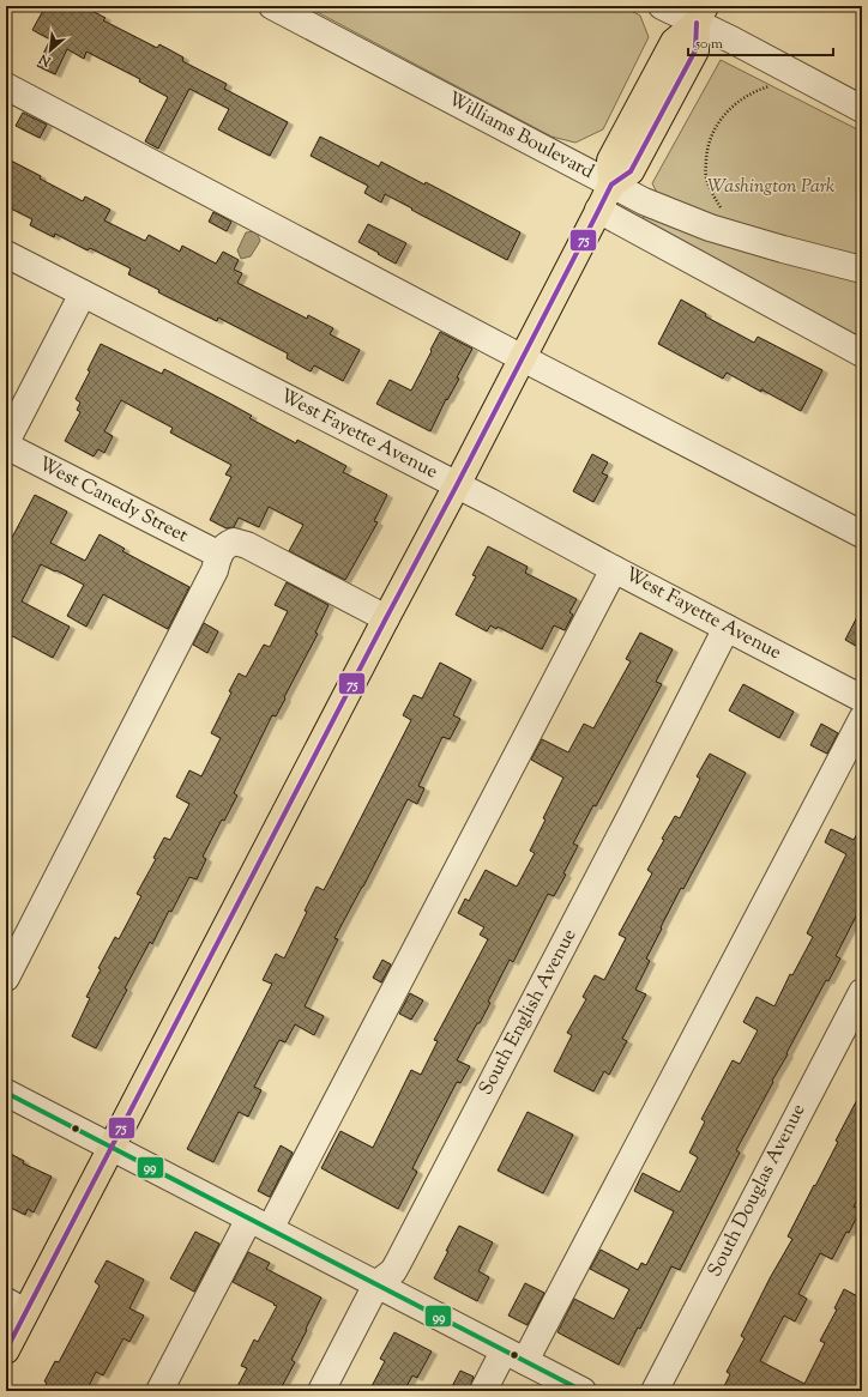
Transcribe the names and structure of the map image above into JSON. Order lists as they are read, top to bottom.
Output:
{
  "streets": {
    "street": [
      "Williams Boulevard",
      "West Fayette Avenue",
      "West Canedy Street",
      "South English Avenue",
      "South Douglas Avenue"
    ]
  },
  "crossings": [
    ["West Fayette Avenue", "South English Avenue"]
  ],
  "parks": ["Washington Park"],
  "lines": ["transit line 75", "transit line 99"],
  "scale_bar": "50 m",
  "north": "bottom left"
}
